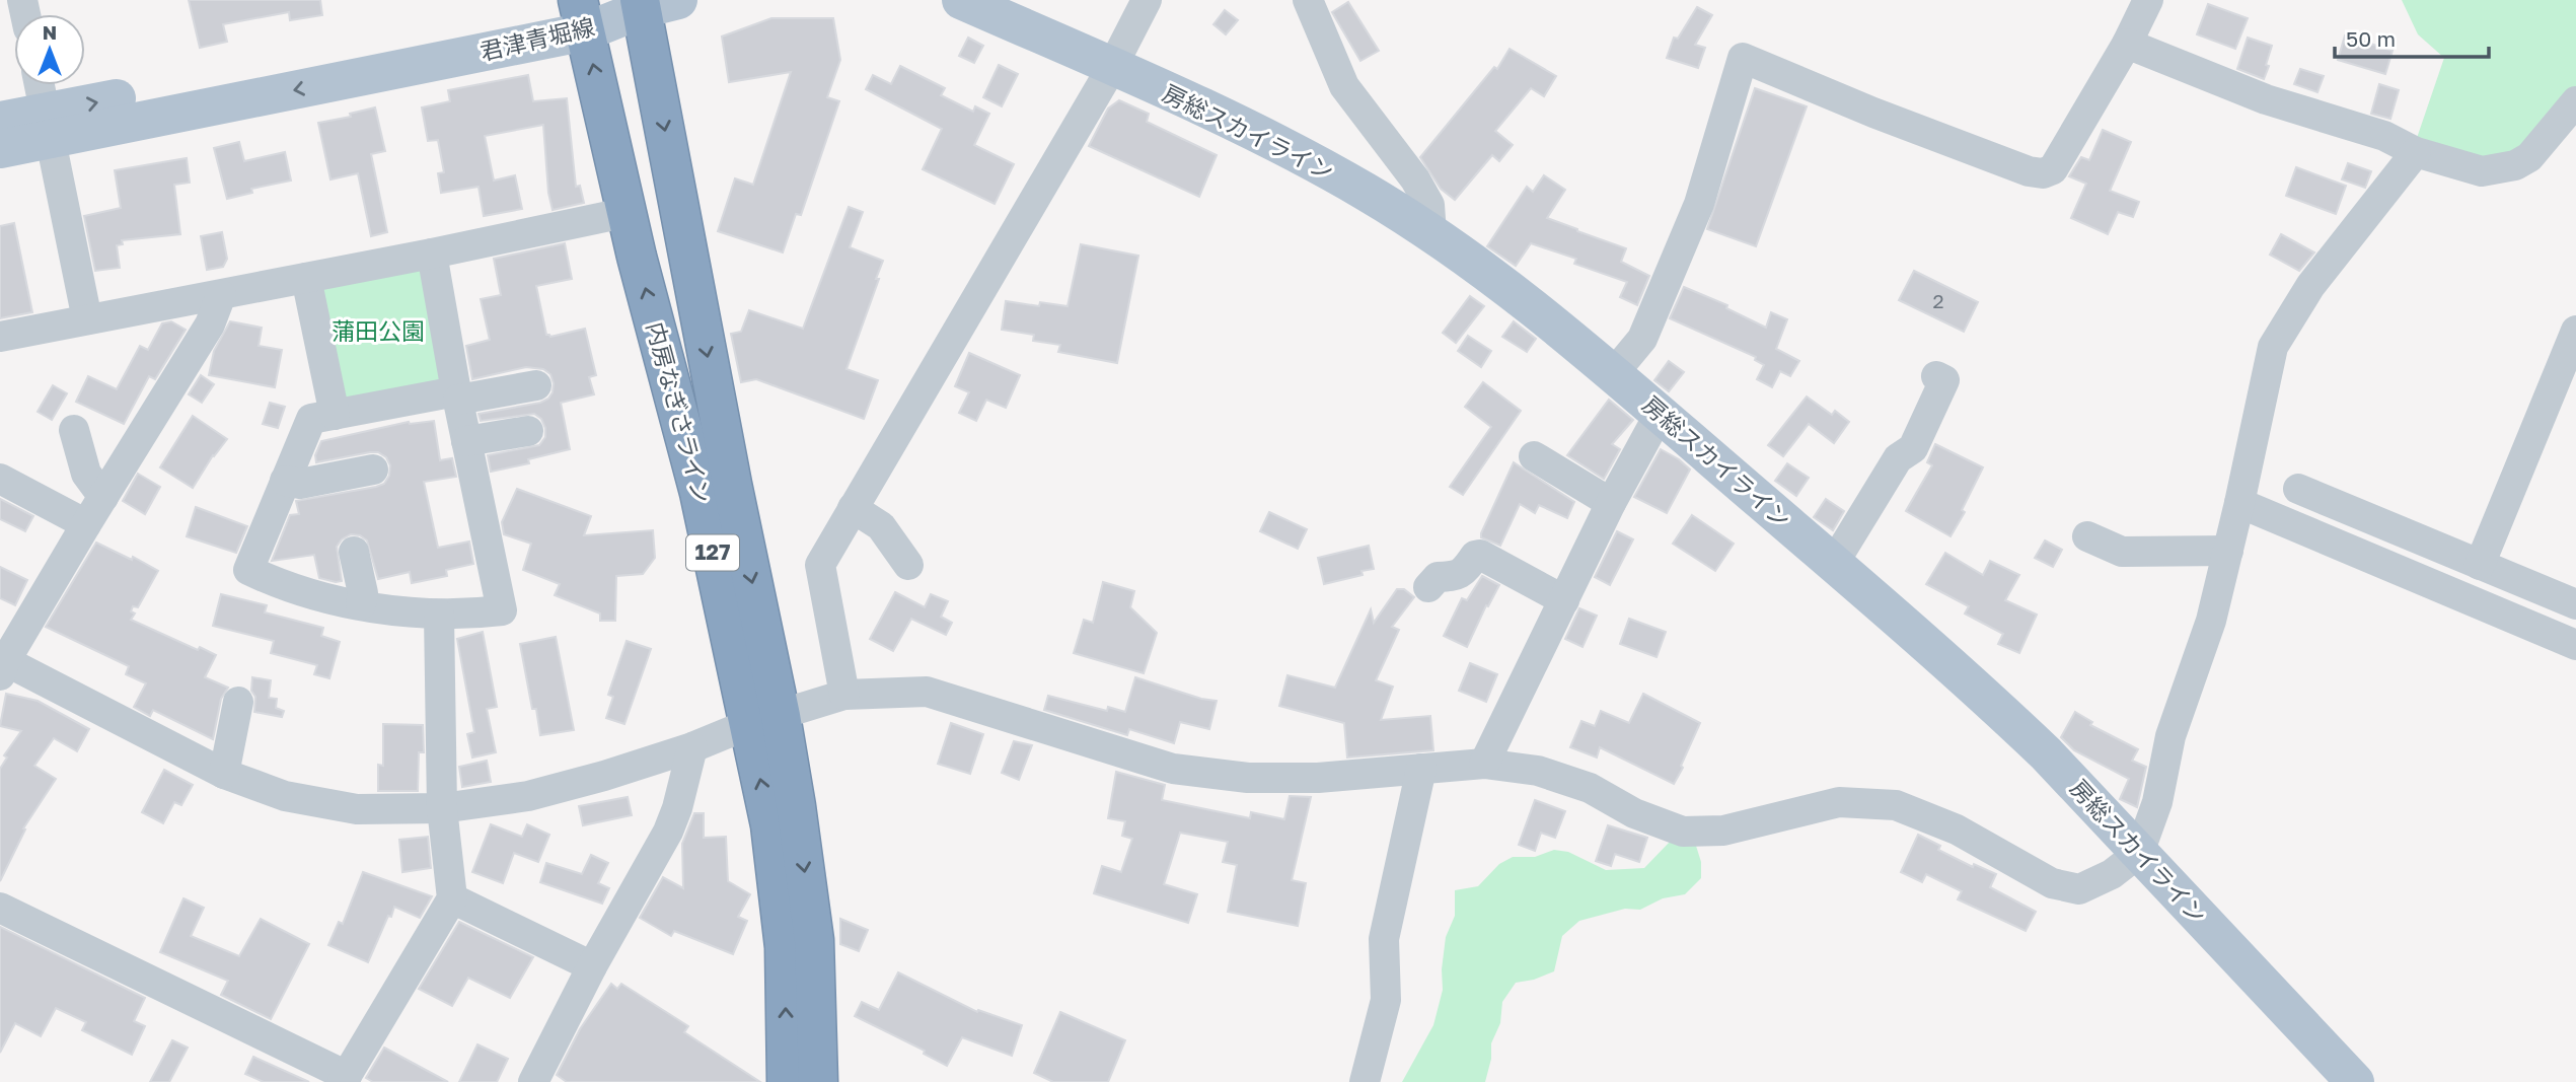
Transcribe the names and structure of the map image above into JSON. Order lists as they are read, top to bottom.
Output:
{
  "streets": {
    "highway": ["内房なぎさライン", "127"],
    "main road": ["君津青堀線", "房総スカイライン"]
  },
  "crossings": [
    ["君津青堀線", "内房なぎさライン"]
  ],
  "parks": ["蒲田公園"],
  "house_numbers": ["2"],
  "scale_bar": "50 m",
  "north": "top"
}
